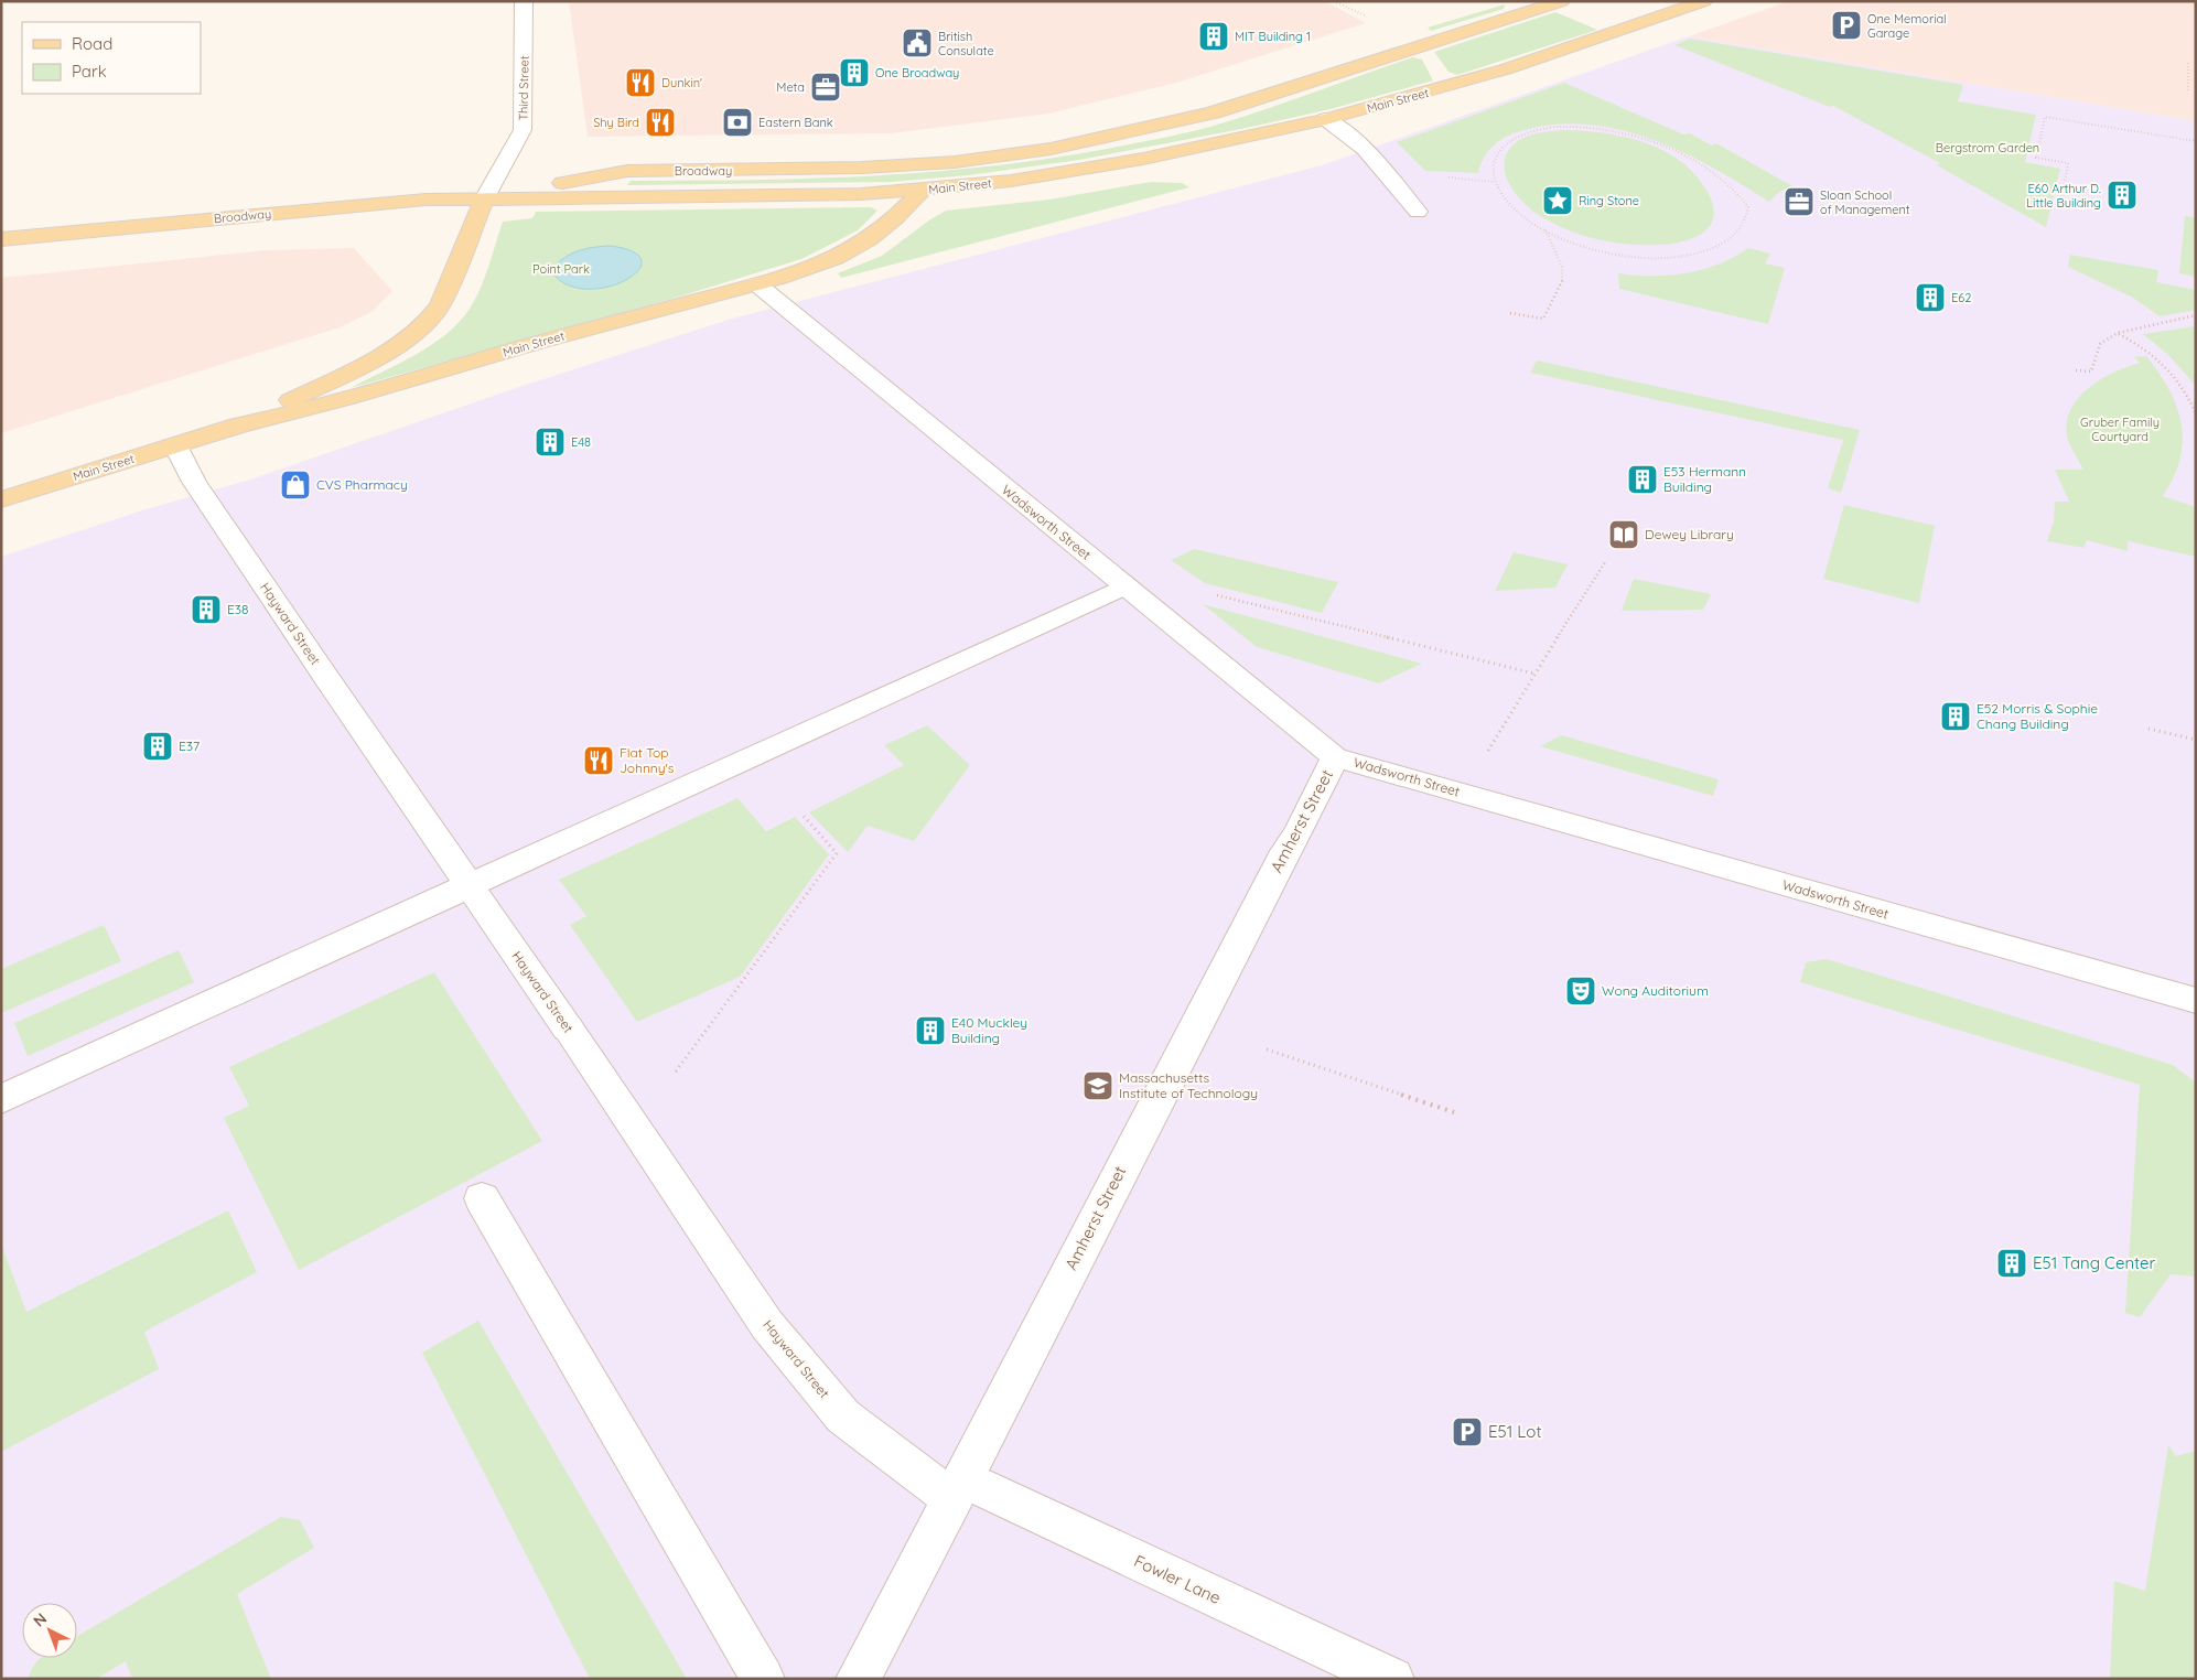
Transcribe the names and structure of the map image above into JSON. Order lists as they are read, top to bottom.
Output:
{
  "streets": {
    "main road": ["Main Street", "Broadway"],
    "street": [
      "Third Street",
      "Wadsworth Street",
      "Hayward Street",
      "Amherst Street",
      "Fowler Lane"
    ]
  },
  "crossings": [
    ["Third Street", "Main Street"],
    ["Third Street", "Broadway"],
    ["Main Street", "Broadway"],
    ["Main Street", "Wadsworth Street"],
    ["Main Street", "Hayward Street"],
    ["Wadsworth Street", "Amherst Street"],
    ["Hayward Street", "Amherst Street"],
    ["Hayward Street", "Fowler Lane"],
    ["Amherst Street", "Fowler Lane"]
  ],
  "parks": ["Bergstrom Garden", "Point Park", "Gruber Family Courtyard"],
  "places": {
    "parking": ["One Memorial Garage", "E51 Lot"],
    "building": [
      "MIT Building 1",
      "One Broadway",
      "E60 Arthur D. Little Building",
      "E62",
      "E48",
      "E53 Hermann Building",
      "E38",
      "E52 Morris & Sophie Chang Building",
      "E37",
      "E40 Muckley Building",
      "E51 Tang Center"
    ],
    "public building": ["British Consulate"],
    "restaurant": ["Dunkin'", "Shy Bird", "Flat Top Johnny's"],
    "office": ["Meta", "Sloan School of Management"],
    "bank": ["Eastern Bank"],
    "place": ["Ring Stone"],
    "shop": ["CVS Pharmacy"],
    "library": ["Dewey Library"],
    "theatre": ["Wong Auditorium"],
    "school or university": ["Massachusetts Institute of Technology"]
  },
  "legend": ["Road", "Park"],
  "north": "top left"
}
